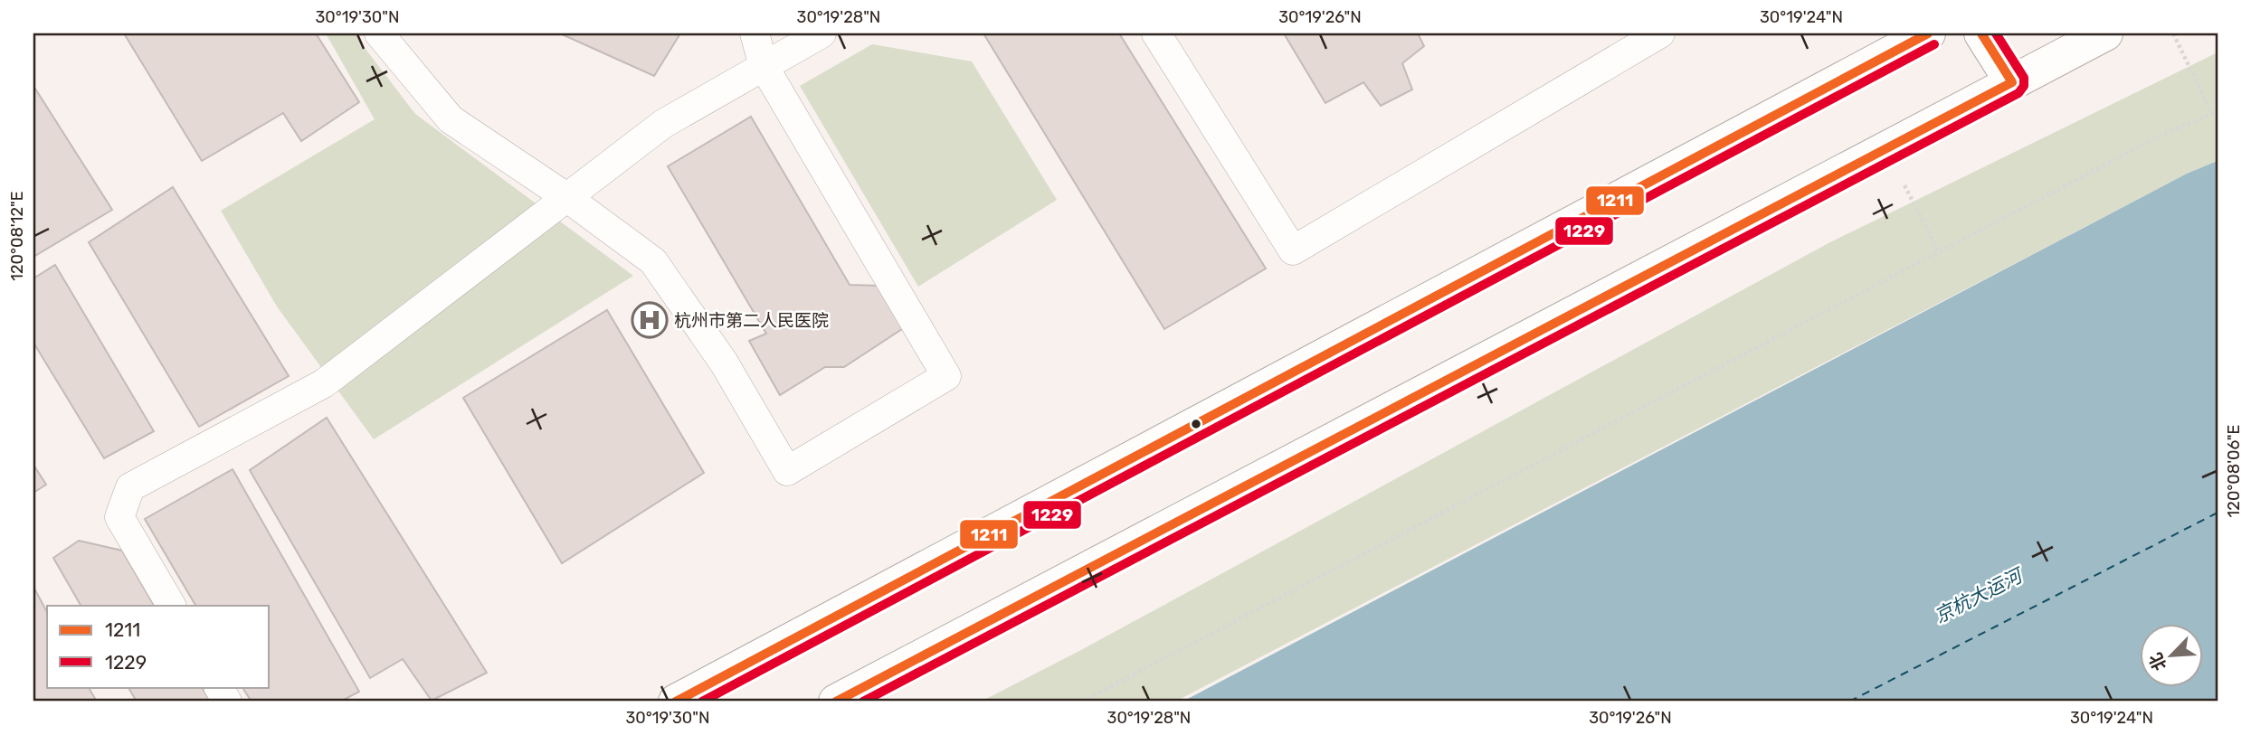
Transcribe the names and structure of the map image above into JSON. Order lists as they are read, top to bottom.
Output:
{
  "water": ["京杭大运河"],
  "places": {
    "hospital": ["杭州市第二人民医院"]
  },
  "lines": ["transit line 1211", "transit line 1229"],
  "legend": ["1211", "1229"],
  "north": "bottom left",
  "coordinates": [
    "30°19'30\"N",
    "30°19'28\"N",
    "30°19'26\"N",
    "30°19'24\"N",
    "120°08'12\"E",
    "120°08'06\"E"
  ]
}
